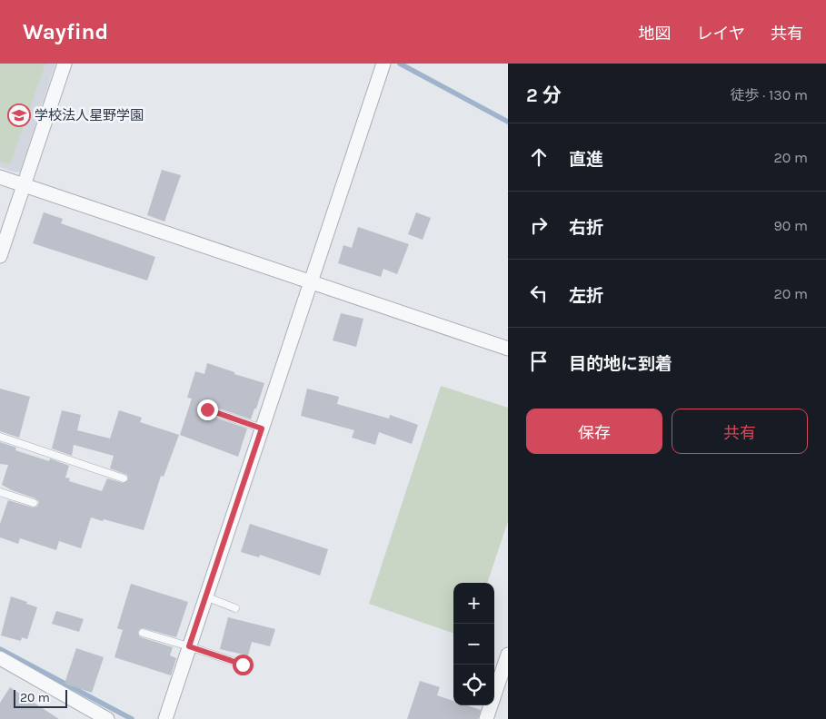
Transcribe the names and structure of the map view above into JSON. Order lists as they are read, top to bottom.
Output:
{
  "places": {
    "school or university": ["学校法人星野学園"]
  },
  "scale_bar": "20 m",
  "page": {
    "header": "Wayfind",
    "nav": ["地図", "レイヤ", "共有"],
    "heading": ["2 分", "徒歩 · 130 m"],
    "list": [
      ["直進", "20 m"],
      ["右折", "90 m"],
      ["左折", "20 m"],
      "目的地に到着"
    ],
    "buttons": ["保存", "共有"],
    "map_buttons": ["+", "−"],
    "scale": "20 m"
  }
}
